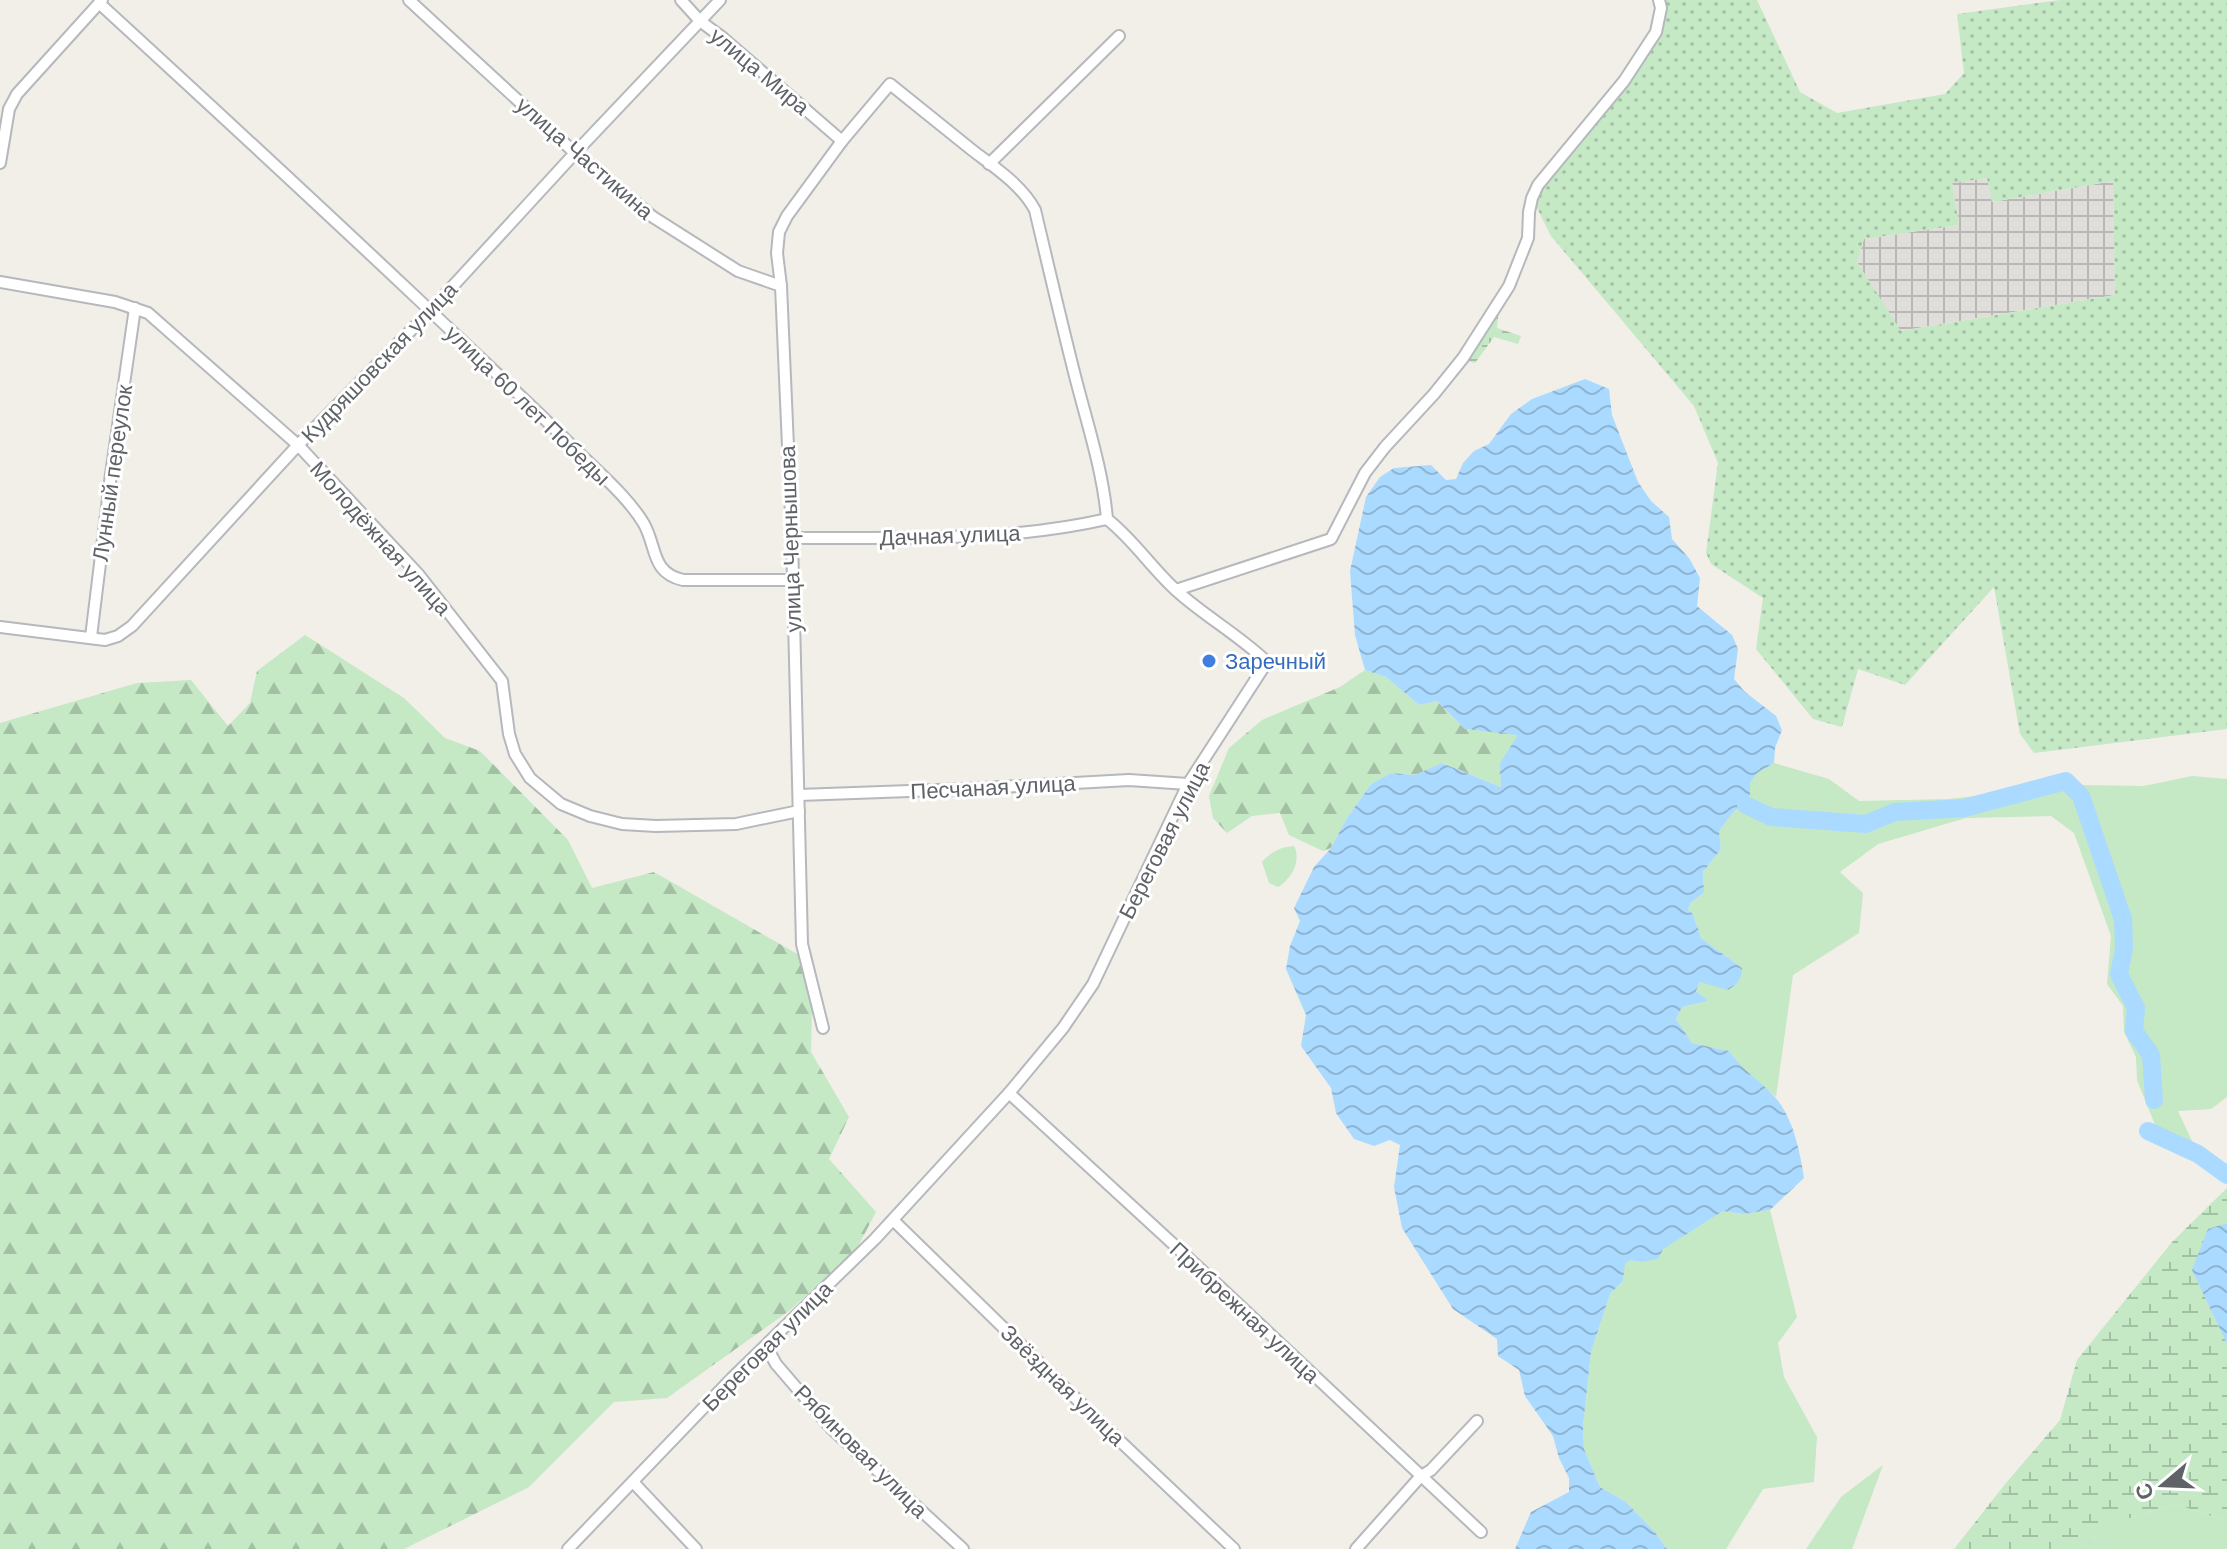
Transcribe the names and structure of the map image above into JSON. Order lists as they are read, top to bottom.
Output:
{
  "streets": {
    "street": [
      "улица Мира",
      "улица Частикина",
      "Кудряшовская улица",
      "улица 60 лет Победы",
      "Лунный переулок",
      "Дачная улица",
      "Молодёжная улица",
      "улица Чернышова",
      "Песчаная улица",
      "Береговая улица",
      "Прибрежная улица",
      "Звёздная улица",
      "Рябиновая улица"
    ]
  },
  "crossings": [
    ["улица Мира", "Кудряшовская улица"],
    ["улица Мира", "улица Чернышова"],
    ["улица Частикина", "Кудряшовская улица"],
    ["улица Частикина", "улица Чернышова"],
    ["Кудряшовская улица", "улица 60 лет Победы"],
    ["Кудряшовская улица", "Лунный переулок"],
    ["Кудряшовская улица", "Молодёжная улица"],
    ["улица 60 лет Победы", "улица Чернышова"],
    ["Лунный переулок", "Молодёжная улица"],
    ["Дачная улица", "улица Чернышова"],
    ["Дачная улица", "Береговая улица"],
    ["Молодёжная улица", "улица Чернышова"],
    ["улица Чернышова", "Песчаная улица"],
    ["Песчаная улица", "Береговая улица"],
    ["Береговая улица", "Прибрежная улица"],
    ["Береговая улица", "Звёздная улица"],
    ["Береговая улица", "Рябиновая улица"]
  ],
  "places": ["Заречный"],
  "north": "left"
}
